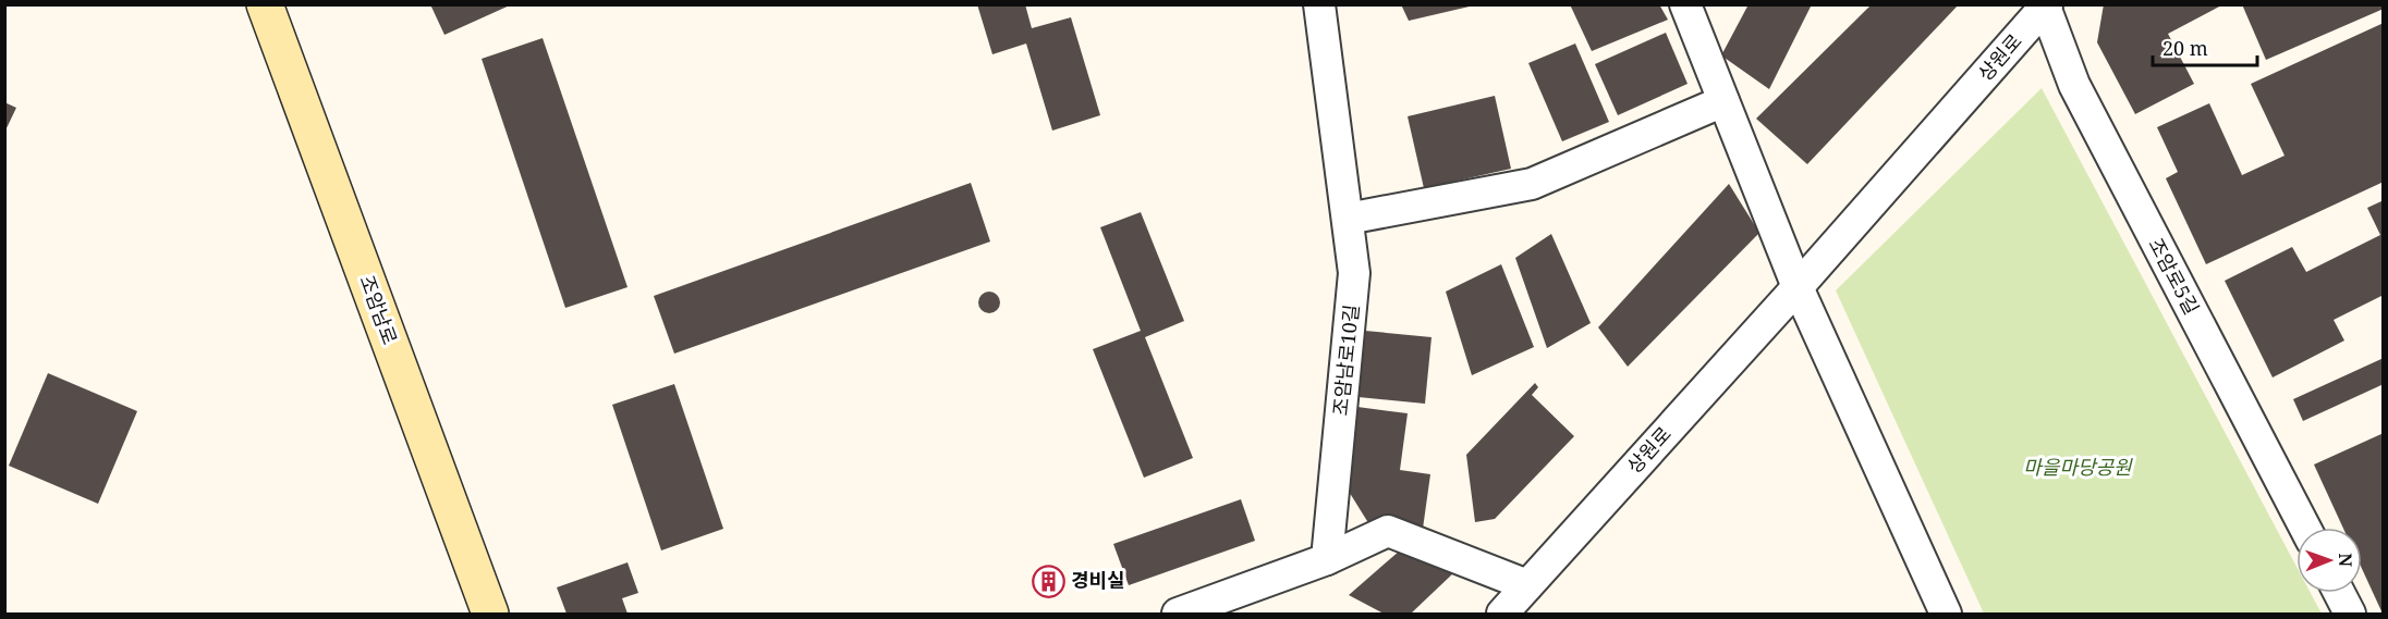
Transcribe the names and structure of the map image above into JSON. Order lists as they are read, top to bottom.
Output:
{
  "streets": {
    "main road": ["조암남로"],
    "street": ["상원로", "조암로5길", "조암남로10길"]
  },
  "crossings": [
    ["상원로", "조암로5길"]
  ],
  "parks": ["마을마당공원"],
  "places": {
    "building": ["경비실"]
  },
  "scale_bar": "20 m",
  "north": "right"
}
